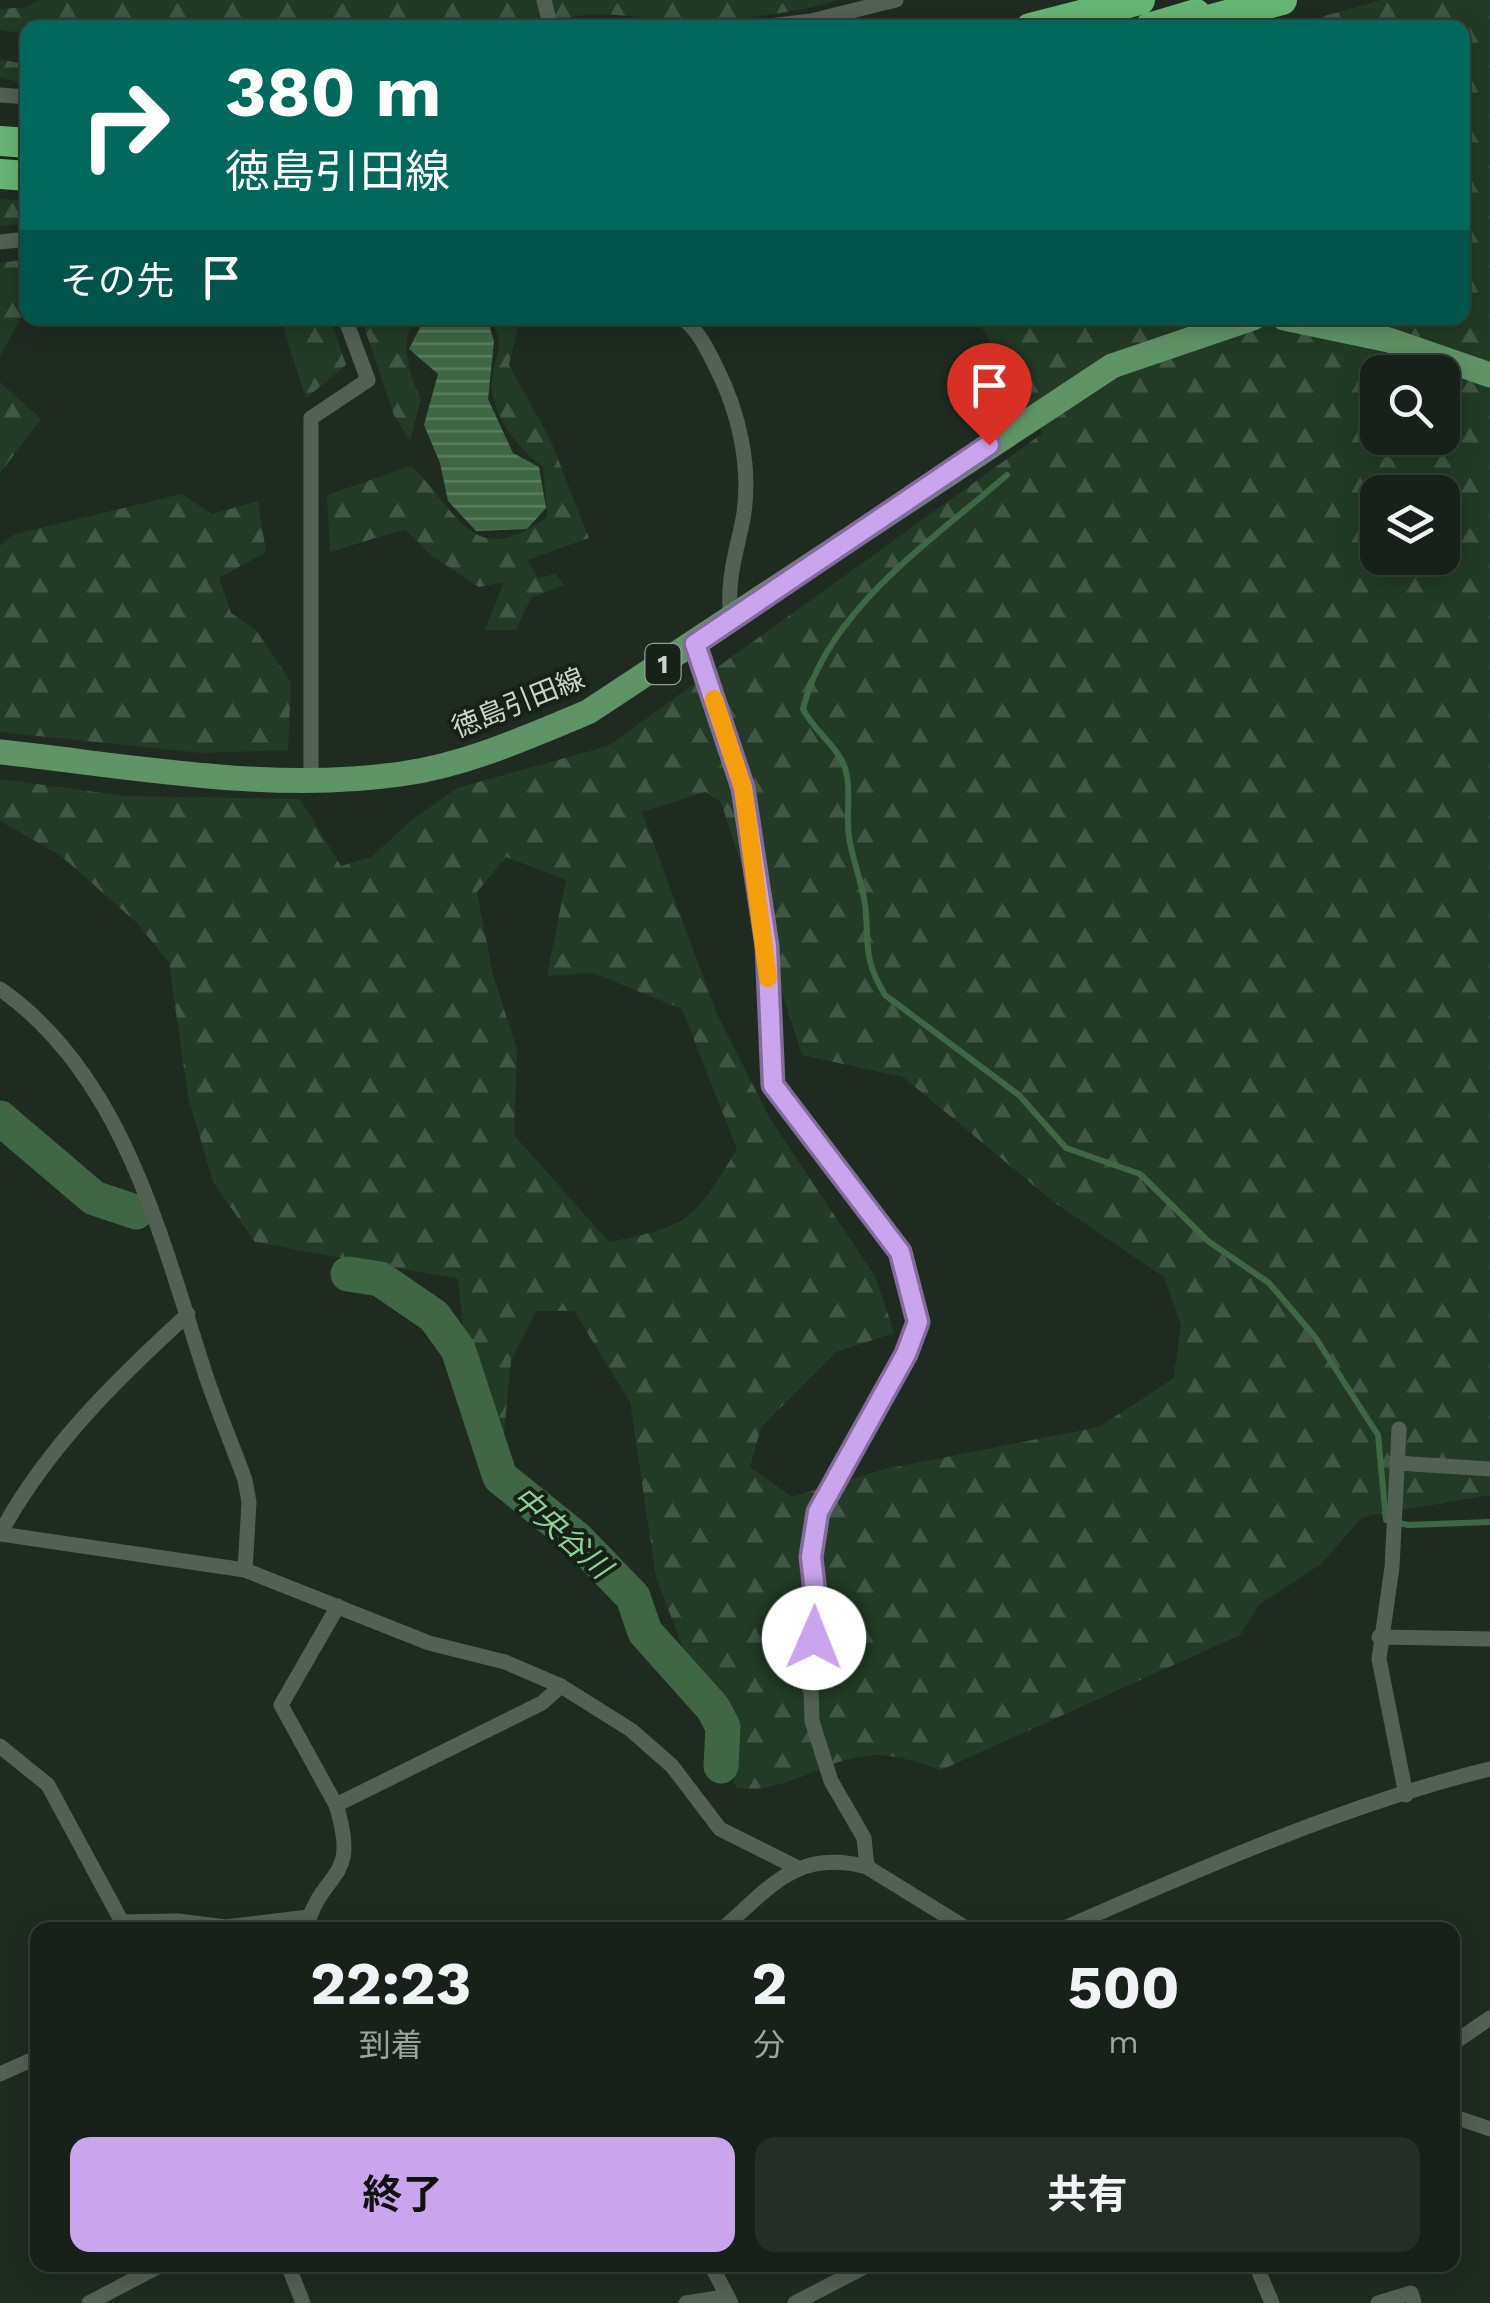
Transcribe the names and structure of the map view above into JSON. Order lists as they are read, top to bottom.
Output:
{
  "streets": {
    "main road": ["1", "徳島引田線"]
  },
  "water": ["中央谷川"],
  "page": {
    "turn": ["380 m", "徳島引田線"],
    "then": "その先",
    "eta": [
      "22:23",
      "到着",
      "2",
      "分",
      "500",
      "m"
    ],
    "buttons": ["終了", "共有"]
  }
}
